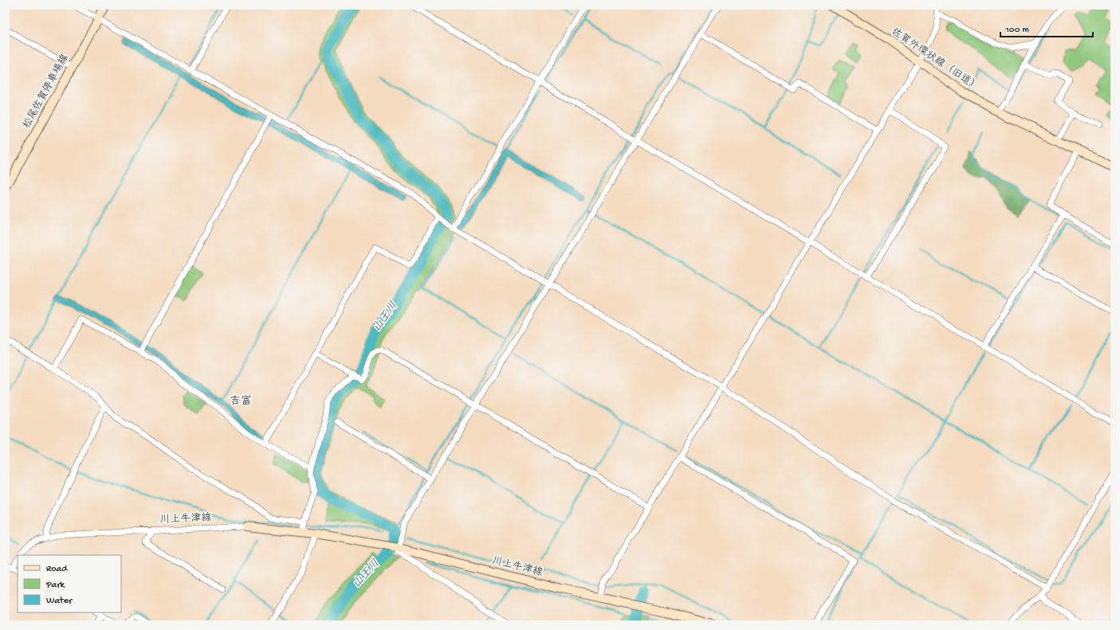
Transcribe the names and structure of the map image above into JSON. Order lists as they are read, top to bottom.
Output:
{
  "streets": {
    "main road": ["佐賀外環状線（旧道）", "松尾佐賀停車場線", "川上牛津線"]
  },
  "districts": ["吉富"],
  "water": ["山王川"],
  "legend": ["Road", "Park", "Water"],
  "scale_bar": "100 m"
}
